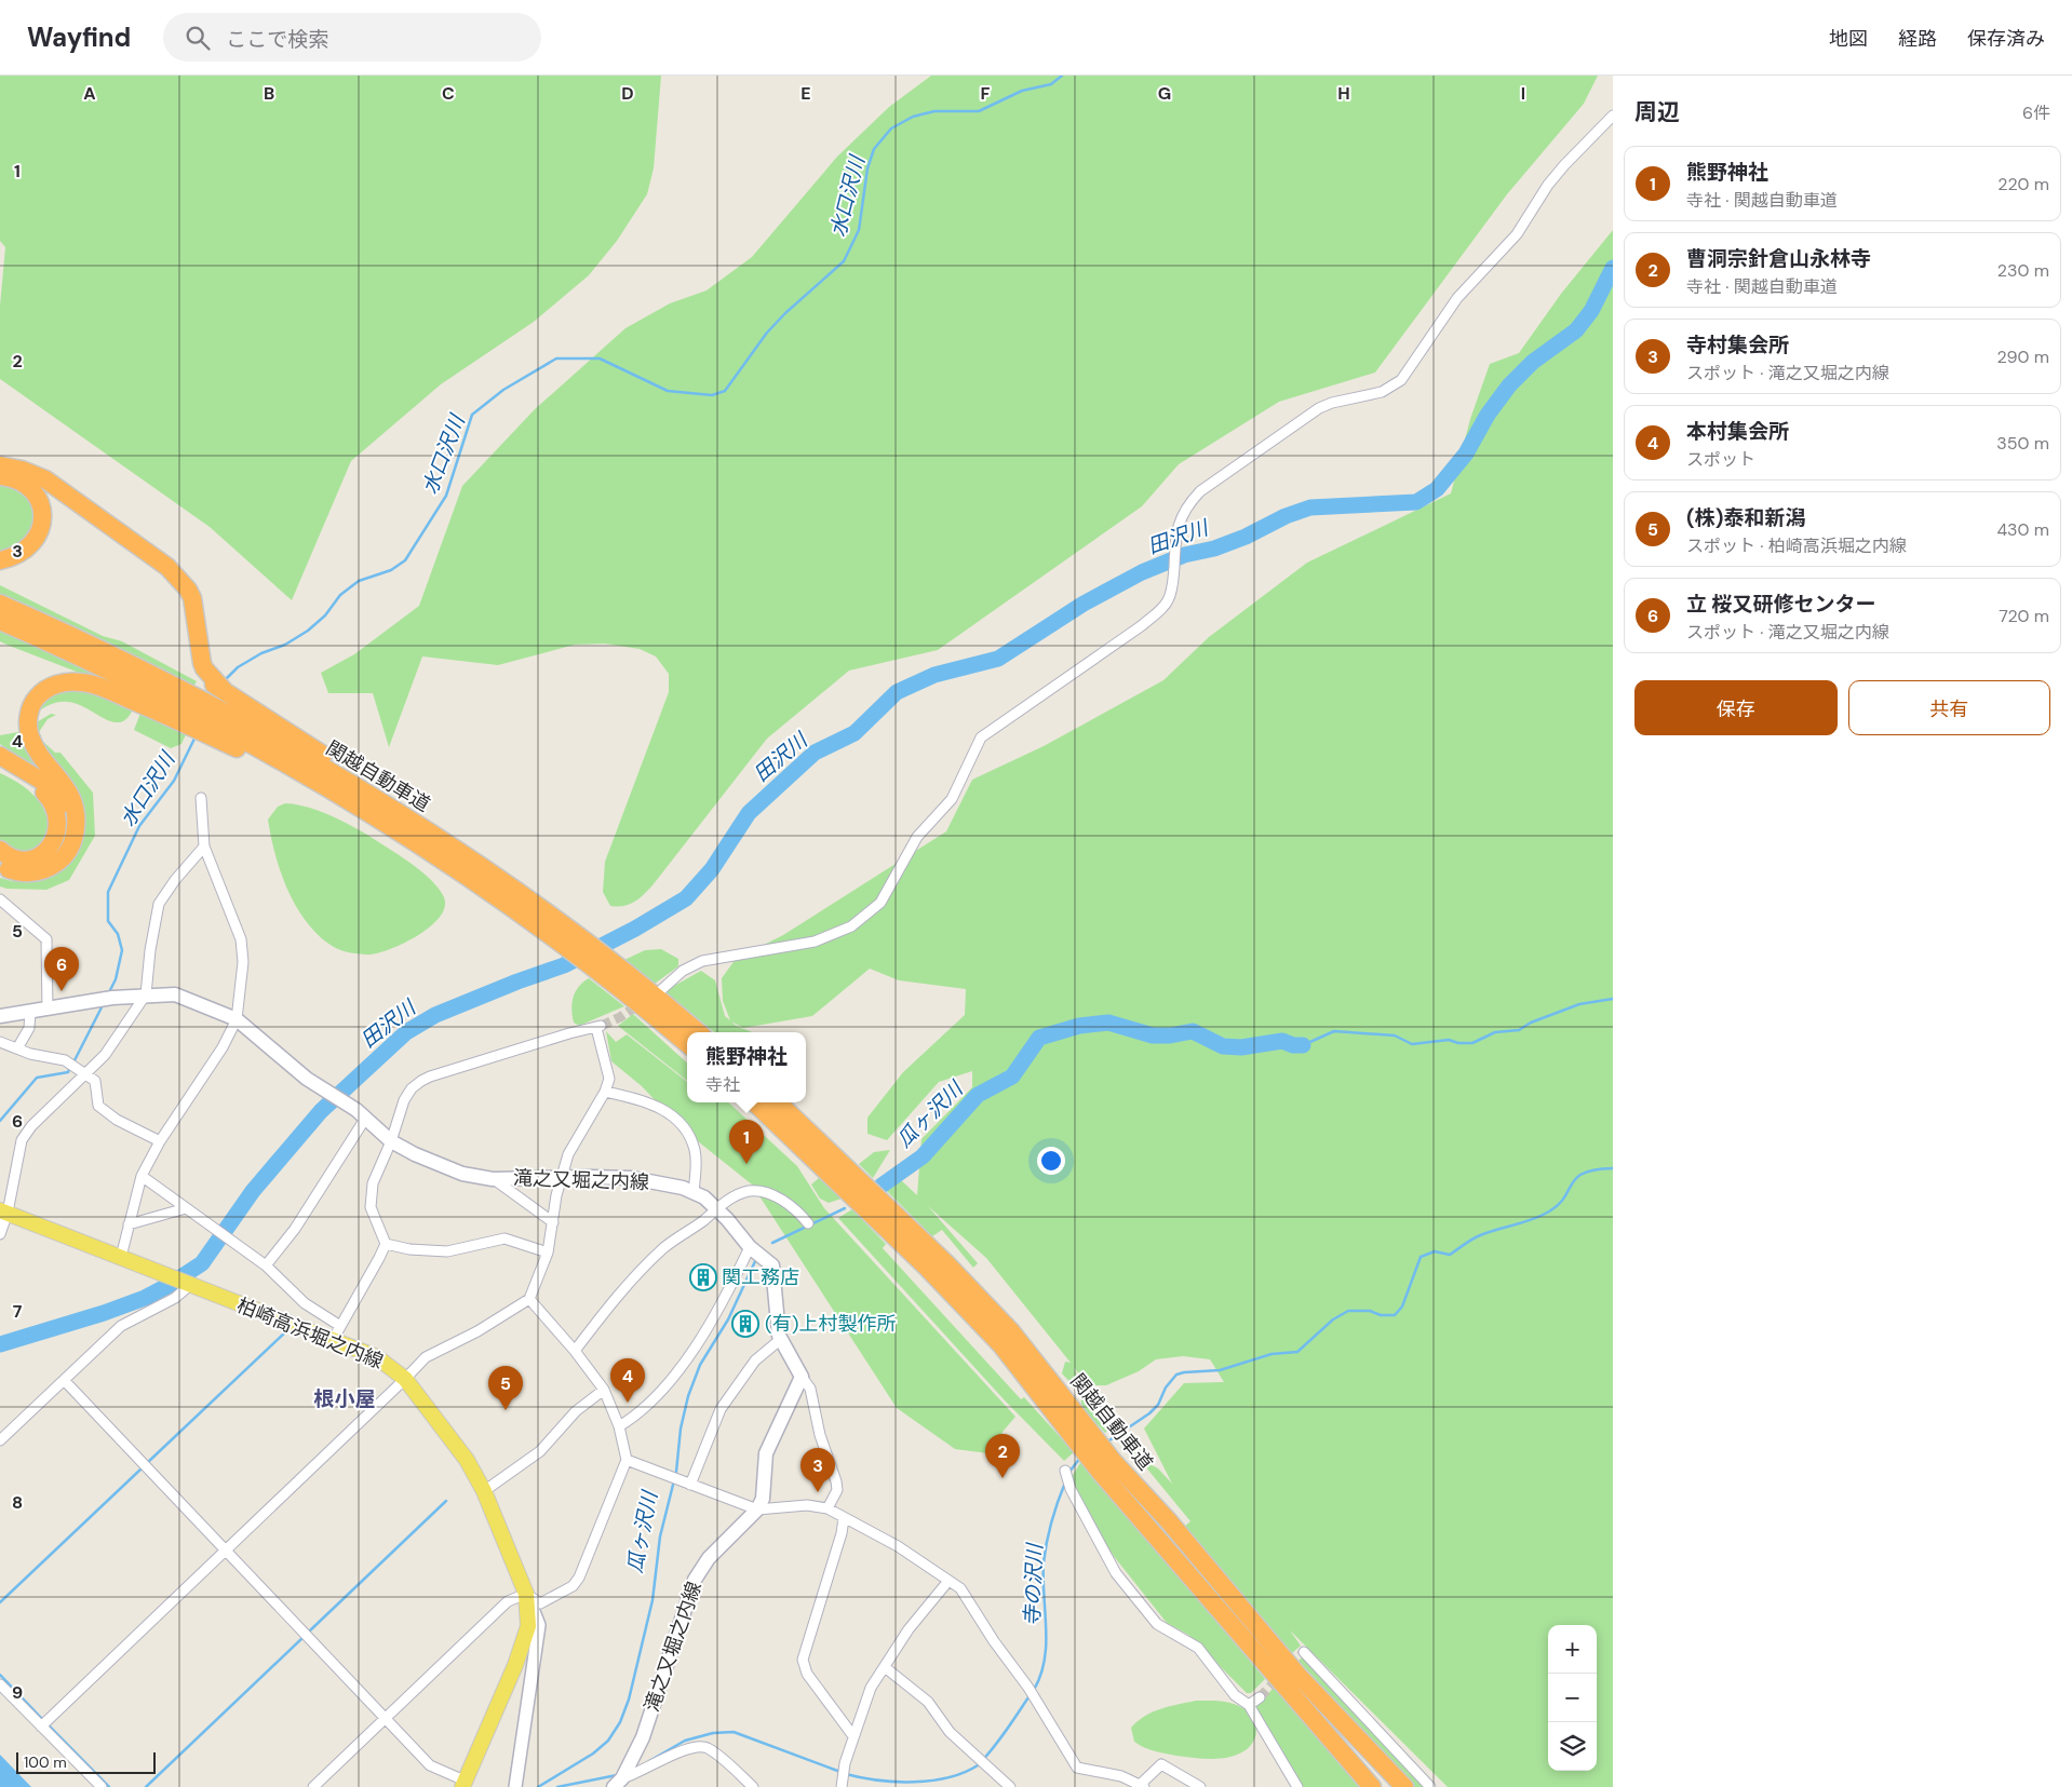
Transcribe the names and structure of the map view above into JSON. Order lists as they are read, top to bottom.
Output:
{
  "streets": {
    "highway": ["関越自動車道"],
    "main road": ["滝之又堀之内線", "柏崎高浜堀之内線"]
  },
  "districts": ["根小屋"],
  "water": [
    "水口沢川",
    "田沢川",
    "瓜ヶ沢川",
    "寺の沢川"
  ],
  "places": {
    "building": ["関工務店", "(有)上村製作所"]
  },
  "scale_bar": "100 m",
  "page": {
    "header": "Wayfind",
    "search": "ここで検索",
    "nav": ["地図", "経路", "保存済み"],
    "heading": ["周辺", "6件"],
    "list": [
      {
        "mark": "1",
        "name": "熊野神社",
        "note": "寺社 · 関越自動車道",
        "value": "220 m"
      },
      {
        "mark": "2",
        "name": "曹洞宗針倉山永林寺",
        "note": "寺社 · 関越自動車道",
        "value": "230 m"
      },
      {
        "mark": "3",
        "name": "寺村集会所",
        "note": "スポット · 滝之又堀之内線",
        "value": "290 m"
      },
      {
        "mark": "4",
        "name": "本村集会所",
        "note": "スポット",
        "value": "350 m"
      },
      {
        "mark": "5",
        "name": "(株)泰和新潟",
        "note": "スポット · 柏崎高浜堀之内線",
        "value": "430 m"
      },
      {
        "mark": "6",
        "name": "立 桜又研修センター",
        "note": "スポット · 滝之又堀之内線",
        "value": "720 m"
      }
    ],
    "buttons": ["保存", "共有"],
    "pins": [
      "6",
      "1",
      "4",
      "5",
      "2",
      "3"
    ],
    "popup": ["熊野神社", "寺社"],
    "map_buttons": ["+", "−"],
    "scale": "100 m"
  },
  "grid": {
    "columns": [
      "A",
      "B",
      "C",
      "D",
      "E",
      "F",
      "G",
      "H",
      "I"
    ],
    "rows": [
      "1",
      "2",
      "3",
      "4",
      "5",
      "6",
      "7",
      "8",
      "9"
    ]
  }
}
